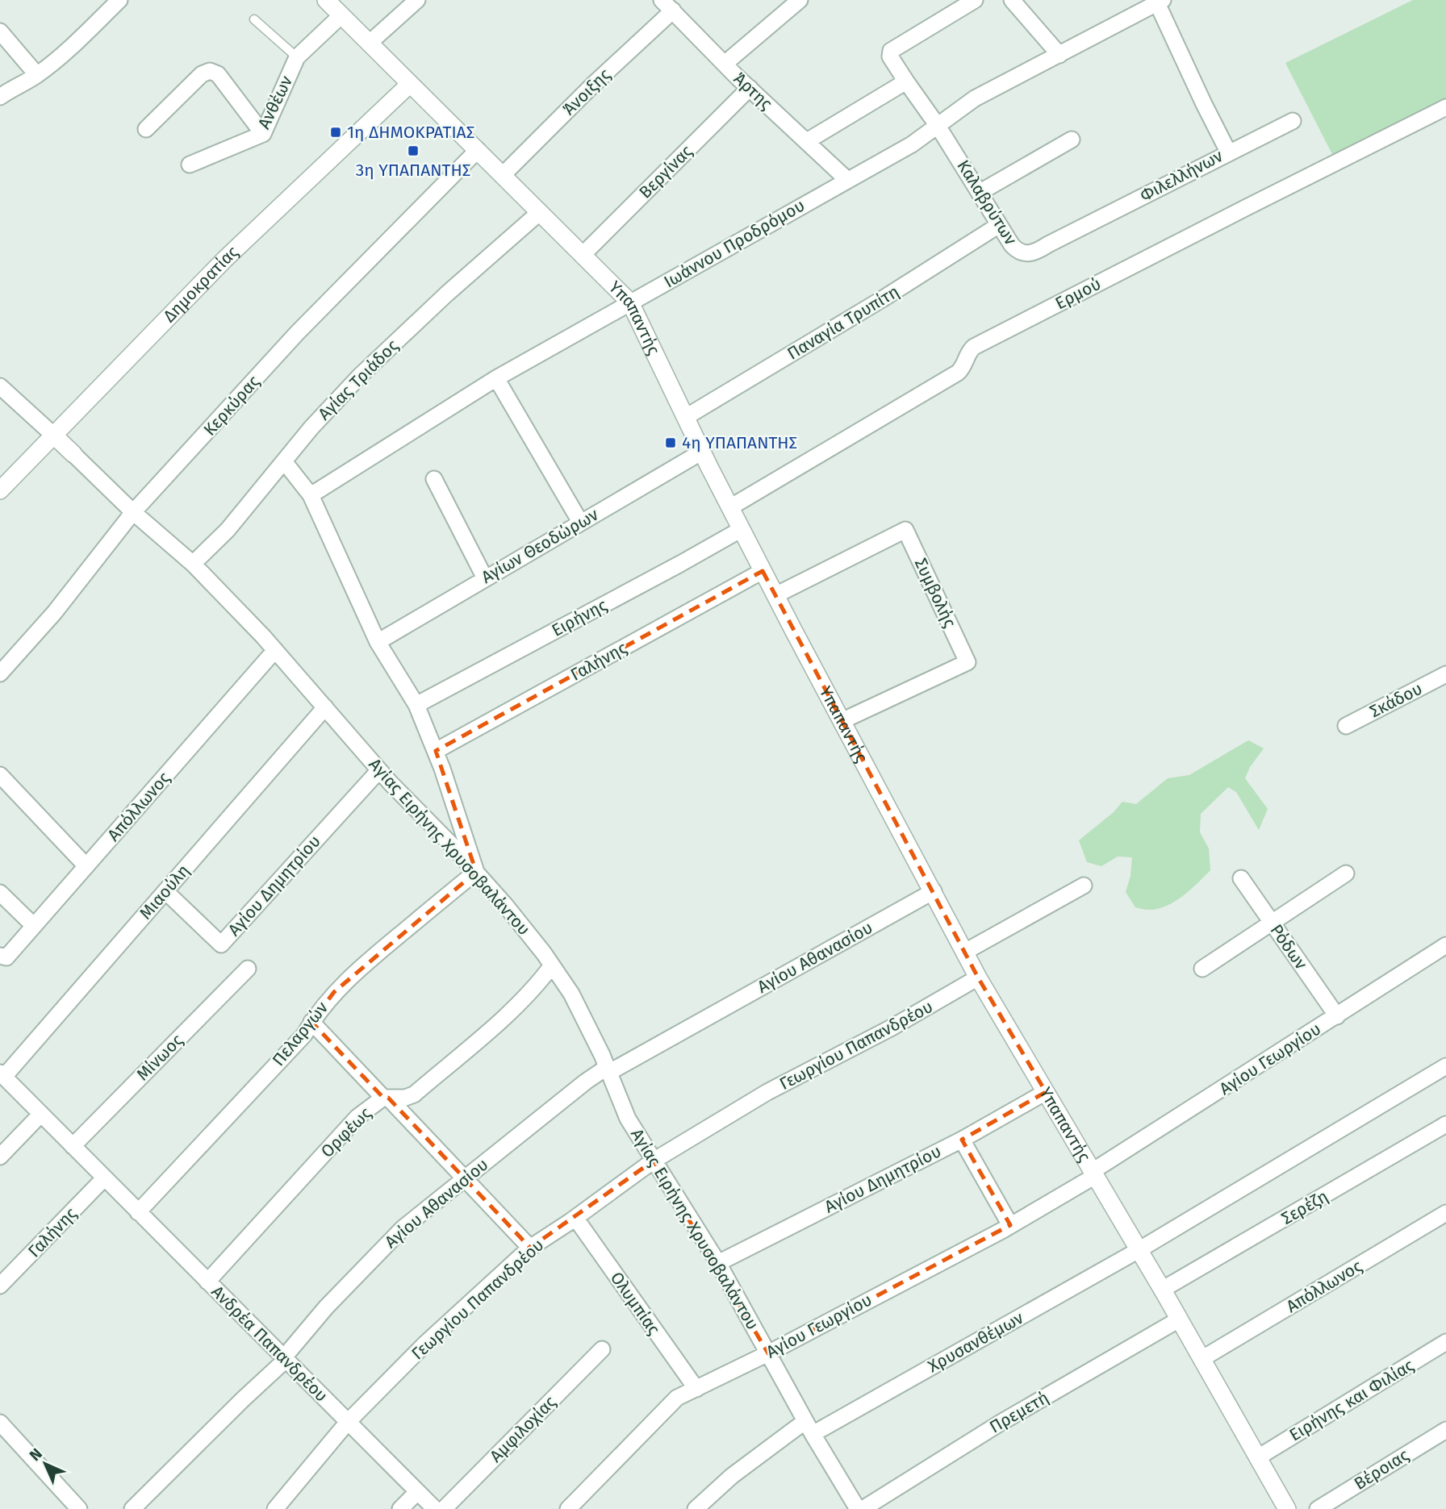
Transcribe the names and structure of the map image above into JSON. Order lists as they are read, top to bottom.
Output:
{
  "streets": {
    "street": [
      "Άρτης",
      "Άνοιξης",
      "Ανθέων",
      "Βεργίνας",
      "Φιλελλήνων",
      "Καλαβρύτων",
      "Ιωάννου Προδρόμου",
      "Δημοκρατίας",
      "Ερμού",
      "Υπαπαντής",
      "Παναγία Τρυπίτη",
      "Αγίας Τριάδος",
      "Κερκύρας",
      "Αγίων Θεοδώρων",
      "Συμβολής",
      "Ειρήνης",
      "Γαλήνης",
      "Σκάδου",
      "Απόλλωνος",
      "Αγίας Ειρήνης Χρυσοβαλάντου",
      "Αγίου Δημητρίου",
      "Μιαούλη",
      "Ρόδων",
      "Αγίου Αθανασίου",
      "Πελαργών",
      "Γεωργίου Παπανδρέου",
      "Μίνωος",
      "Αγίου Γεωργίου",
      "Ορφέως",
      "Σερέζη",
      "Ολυμπίας",
      "Χρυσανθέμων",
      "Ανδρέα Παπανδρέου",
      "Ειρήνης και Φιλίας",
      "Πρεμετή",
      "Αμφιλοχίας",
      "Βέροιας"
    ]
  },
  "crossings": [
    ["Άρτης", "Άνοιξης"],
    ["Άρτης", "Βεργίνας"],
    ["Άρτης", "Ιωάννου Προδρόμου"],
    ["Άνοιξης", "Υπαπαντής"],
    ["Ανθέων", "Υπαπαντής"],
    ["Βεργίνας", "Υπαπαντής"],
    ["Φιλελλήνων", "Καλαβρύτων"],
    ["Φιλελλήνων", "Ιωάννου Προδρόμου"],
    ["Καλαβρύτων", "Ιωάννου Προδρόμου"],
    ["Καλαβρύτων", "Παναγία Τρυπίτη"],
    ["Ιωάννου Προδρόμου", "Υπαπαντής"],
    ["Δημοκρατίας", "Υπαπαντής"],
    ["Ερμού", "Υπαπαντής"],
    ["Υπαπαντής", "Παναγία Τρυπίτη"],
    ["Υπαπαντής", "Αγίας Τριάδος"],
    ["Υπαπαντής", "Κερκύρας"],
    ["Υπαπαντής", "Αγίων Θεοδώρων"],
    ["Υπαπαντής", "Συμβολής"],
    ["Υπαπαντής", "Ειρήνης"],
    ["Υπαπαντής", "Γαλήνης"],
    ["Υπαπαντής", "Απόλλωνος"],
    ["Υπαπαντής", "Αγίου Δημητρίου"],
    ["Υπαπαντής", "Αγίου Αθανασίου"],
    ["Υπαπαντής", "Γεωργίου Παπανδρέου"],
    ["Υπαπαντής", "Αγίου Γεωργίου"],
    ["Υπαπαντής", "Σερέζη"],
    ["Υπαπαντής", "Χρυσανθέμων"],
    ["Υπαπαντής", "Ειρήνης και Φιλίας"],
    ["Υπαπαντής", "Πρεμετή"],
    ["Αγίας Τριάδος", "Αγίας Ειρήνης Χρυσοβαλάντου"],
    ["Κερκύρας", "Αγίας Ειρήνης Χρυσοβαλάντου"],
    ["Γαλήνης", "Ανδρέα Παπανδρέου"],
    ["Απόλλωνος", "Αγίας Ειρήνης Χρυσοβαλάντου"],
    ["Αγίας Ειρήνης Χρυσοβαλάντου", "Αγίου Δημητρίου"],
    ["Αγίας Ειρήνης Χρυσοβαλάντου", "Μιαούλη"],
    ["Αγίας Ειρήνης Χρυσοβαλάντου", "Αγίου Αθανασίου"],
    ["Αγίας Ειρήνης Χρυσοβαλάντου", "Πελαργών"],
    ["Αγίας Ειρήνης Χρυσοβαλάντου", "Γεωργίου Παπανδρέου"],
    ["Αγίας Ειρήνης Χρυσοβαλάντου", "Αγίου Γεωργίου"],
    ["Αγίας Ειρήνης Χρυσοβαλάντου", "Ορφέως"],
    ["Αγίας Ειρήνης Χρυσοβαλάντου", "Χρυσανθέμων"],
    ["Αγίου Δημητρίου", "Μιαούλη"],
    ["Μιαούλη", "Ανδρέα Παπανδρέου"],
    ["Ρόδων", "Αγίου Γεωργίου"],
    ["Αγίου Αθανασίου", "Ανδρέα Παπανδρέου"],
    ["Πελαργών", "Ανδρέα Παπανδρέου"],
    ["Γεωργίου Παπανδρέου", "Ολυμπίας"],
    ["Γεωργίου Παπανδρέου", "Ανδρέα Παπανδρέου"],
    ["Μίνωος", "Ανδρέα Παπανδρέου"],
    ["Αγίου Γεωργίου", "Ολυμπίας"],
    ["Ορφέως", "Ανδρέα Παπανδρέου"]
  ],
  "places": {
    "transit": ["1η ΔΗΜΟΚΡΑΤΙΑΣ", "3η ΥΠΑΠΑΝΤΗΣ", "4η ΥΠΑΠΑΝΤΗΣ"]
  },
  "north": "top left"
}
